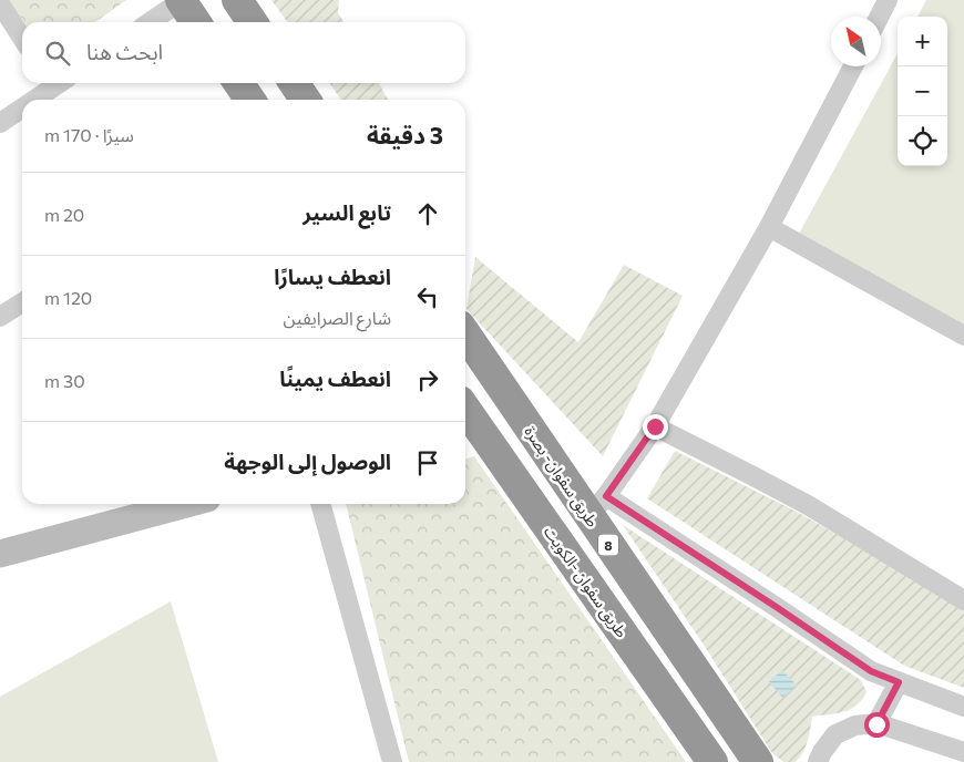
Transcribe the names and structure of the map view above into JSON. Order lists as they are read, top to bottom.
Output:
{
  "streets": {
    "highway": ["طريق سفوان- بصرة", "8", "طريق سفوان -الكويت"]
  },
  "north": "top left",
  "page": {
    "map_buttons": ["+", "−"],
    "search": "ابحث هنا",
    "heading": ["3 دقيقة", "سيرًا · 170 m"],
    "list": [
      ["تابع السير", "20 m"],
      ["انعطف يسارًا", "شارع الصرايفين", "120 m"],
      ["انعطف يمينًا", "30 m"],
      "الوصول إلى الوجهة"
    ]
  }
}
